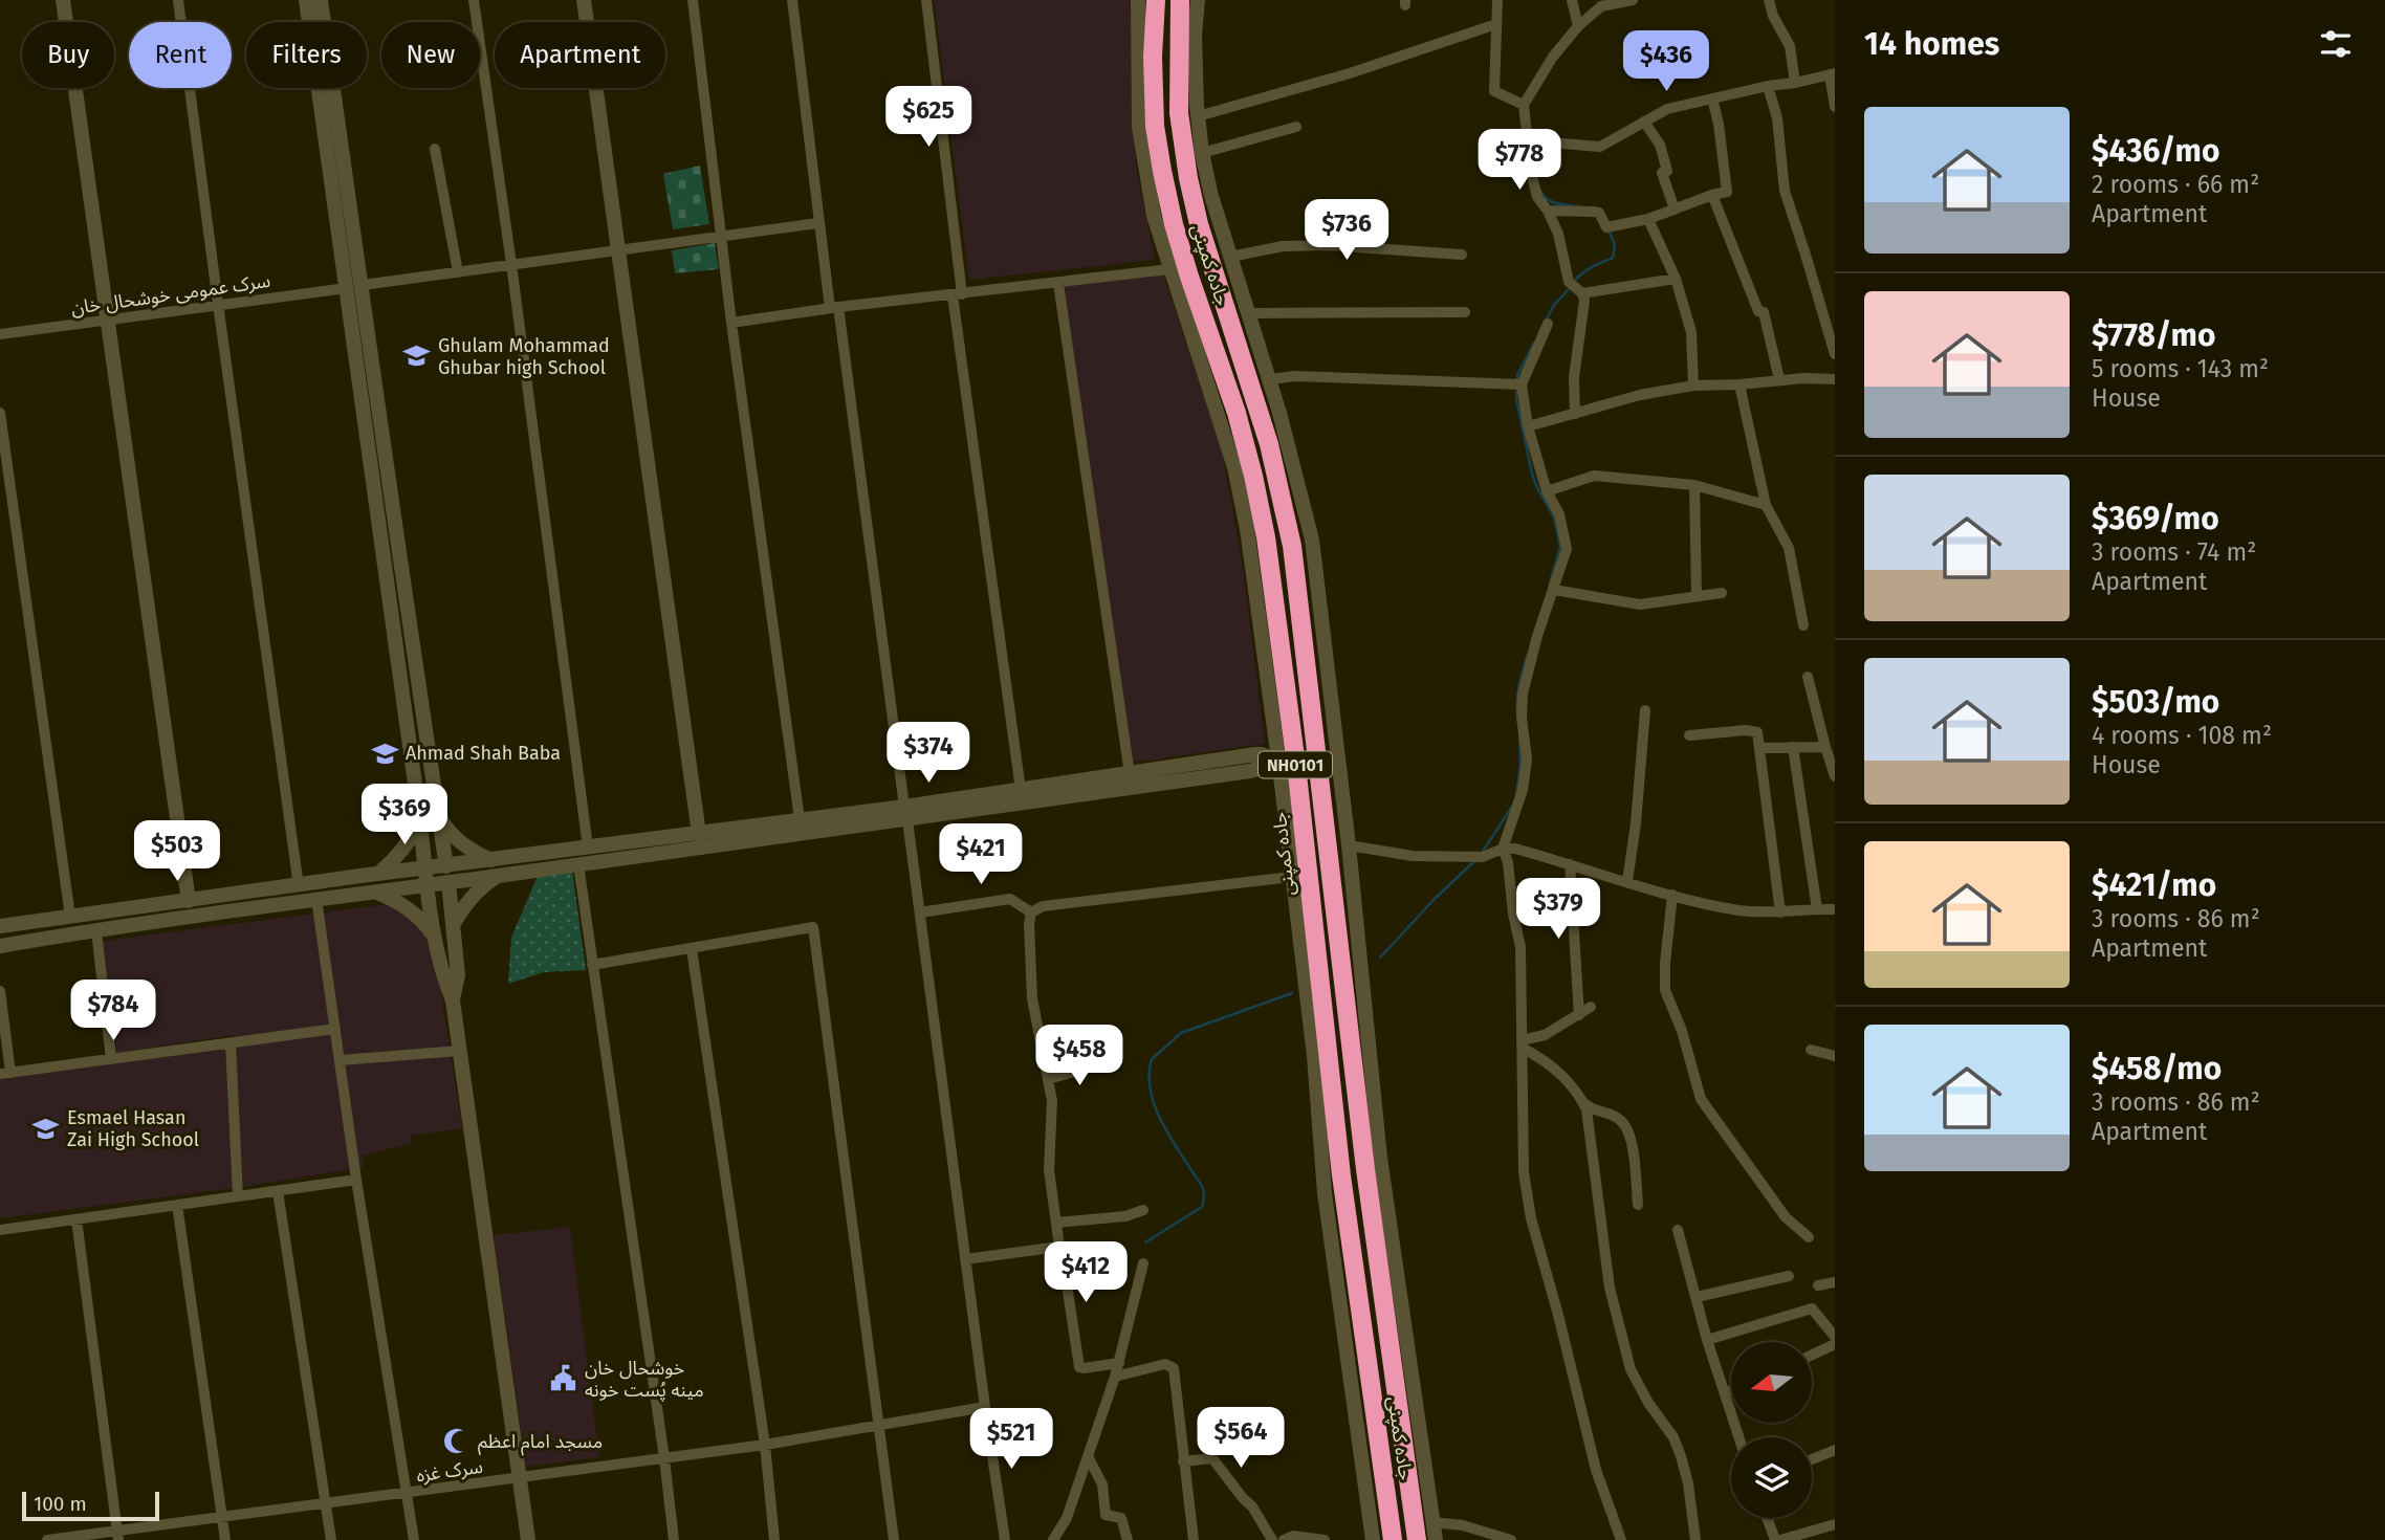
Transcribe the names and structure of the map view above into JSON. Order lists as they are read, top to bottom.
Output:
{
  "streets": {
    "highway": ["جاده کمپنی", "NH0101"],
    "street": ["سرک عمومی خوشحال خان", "سرک غزه"]
  },
  "places": {
    "school or university": ["Ghulam Mohammad Ghubar high School", "Ahmad Shah Baba", "Esmael Hasan Zai High School"],
    "public building": ["خوشحال خان مینه پُست خونه"],
    "mosque": ["مسجد امام اعظم"]
  },
  "scale_bar": "100 m",
  "north": "left",
  "page": {
    "heading": "14 homes",
    "chip": [
      "Buy",
      "Rent",
      "Filters",
      "New",
      "Apartment"
    ],
    "price": [
      "$436",
      "$625",
      "$778",
      "$736",
      "$374",
      "$369",
      "$503",
      "$421",
      "$379",
      "$784",
      "$458",
      "$412",
      "$564",
      "$521"
    ],
    "list": [
      {
        "name": "$436/mo",
        "note": "2 rooms · 66 m² · Apartment"
      },
      {
        "name": "$778/mo",
        "note": "5 rooms · 143 m² · House"
      },
      {
        "name": "$369/mo",
        "note": "3 rooms · 74 m² · Apartment"
      },
      {
        "name": "$503/mo",
        "note": "4 rooms · 108 m² · House"
      },
      {
        "name": "$421/mo",
        "note": "3 rooms · 86 m² · Apartment"
      },
      {
        "name": "$458/mo",
        "note": "3 rooms · 86 m² · Apartment"
      }
    ],
    "scale": "100 m"
  }
}
